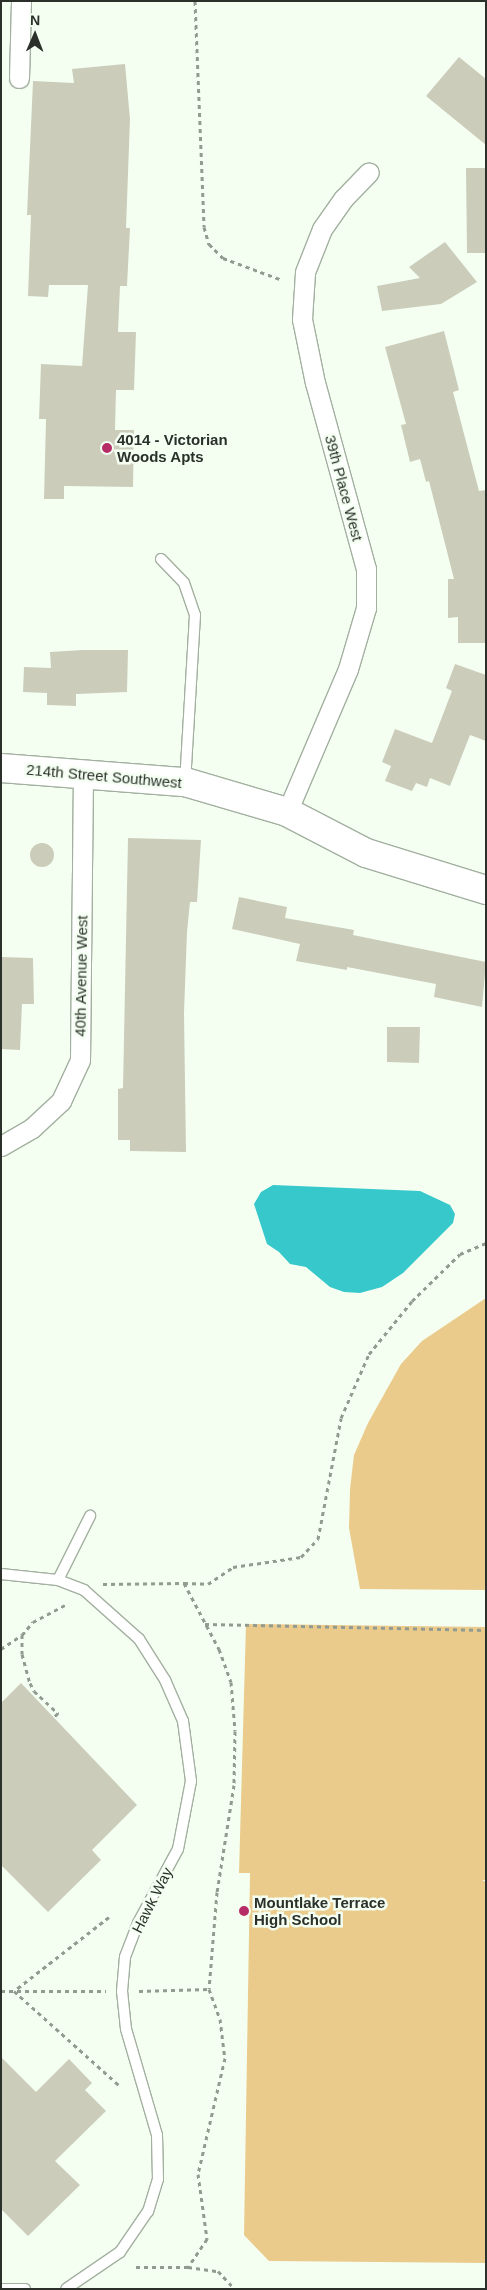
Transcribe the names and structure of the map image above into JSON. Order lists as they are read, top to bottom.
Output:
{
  "streets": {
    "street": ["39th Place West", "214th Street Southwest", "40th Avenue West"],
    "lane": ["Hawk Way"]
  },
  "crossings": [
    ["39th Place West", "214th Street Southwest"],
    ["214th Street Southwest", "40th Avenue West"]
  ],
  "places": ["4014 - Victorian Woods Apts", "Mountlake Terrace High School"],
  "north": "top"
}
